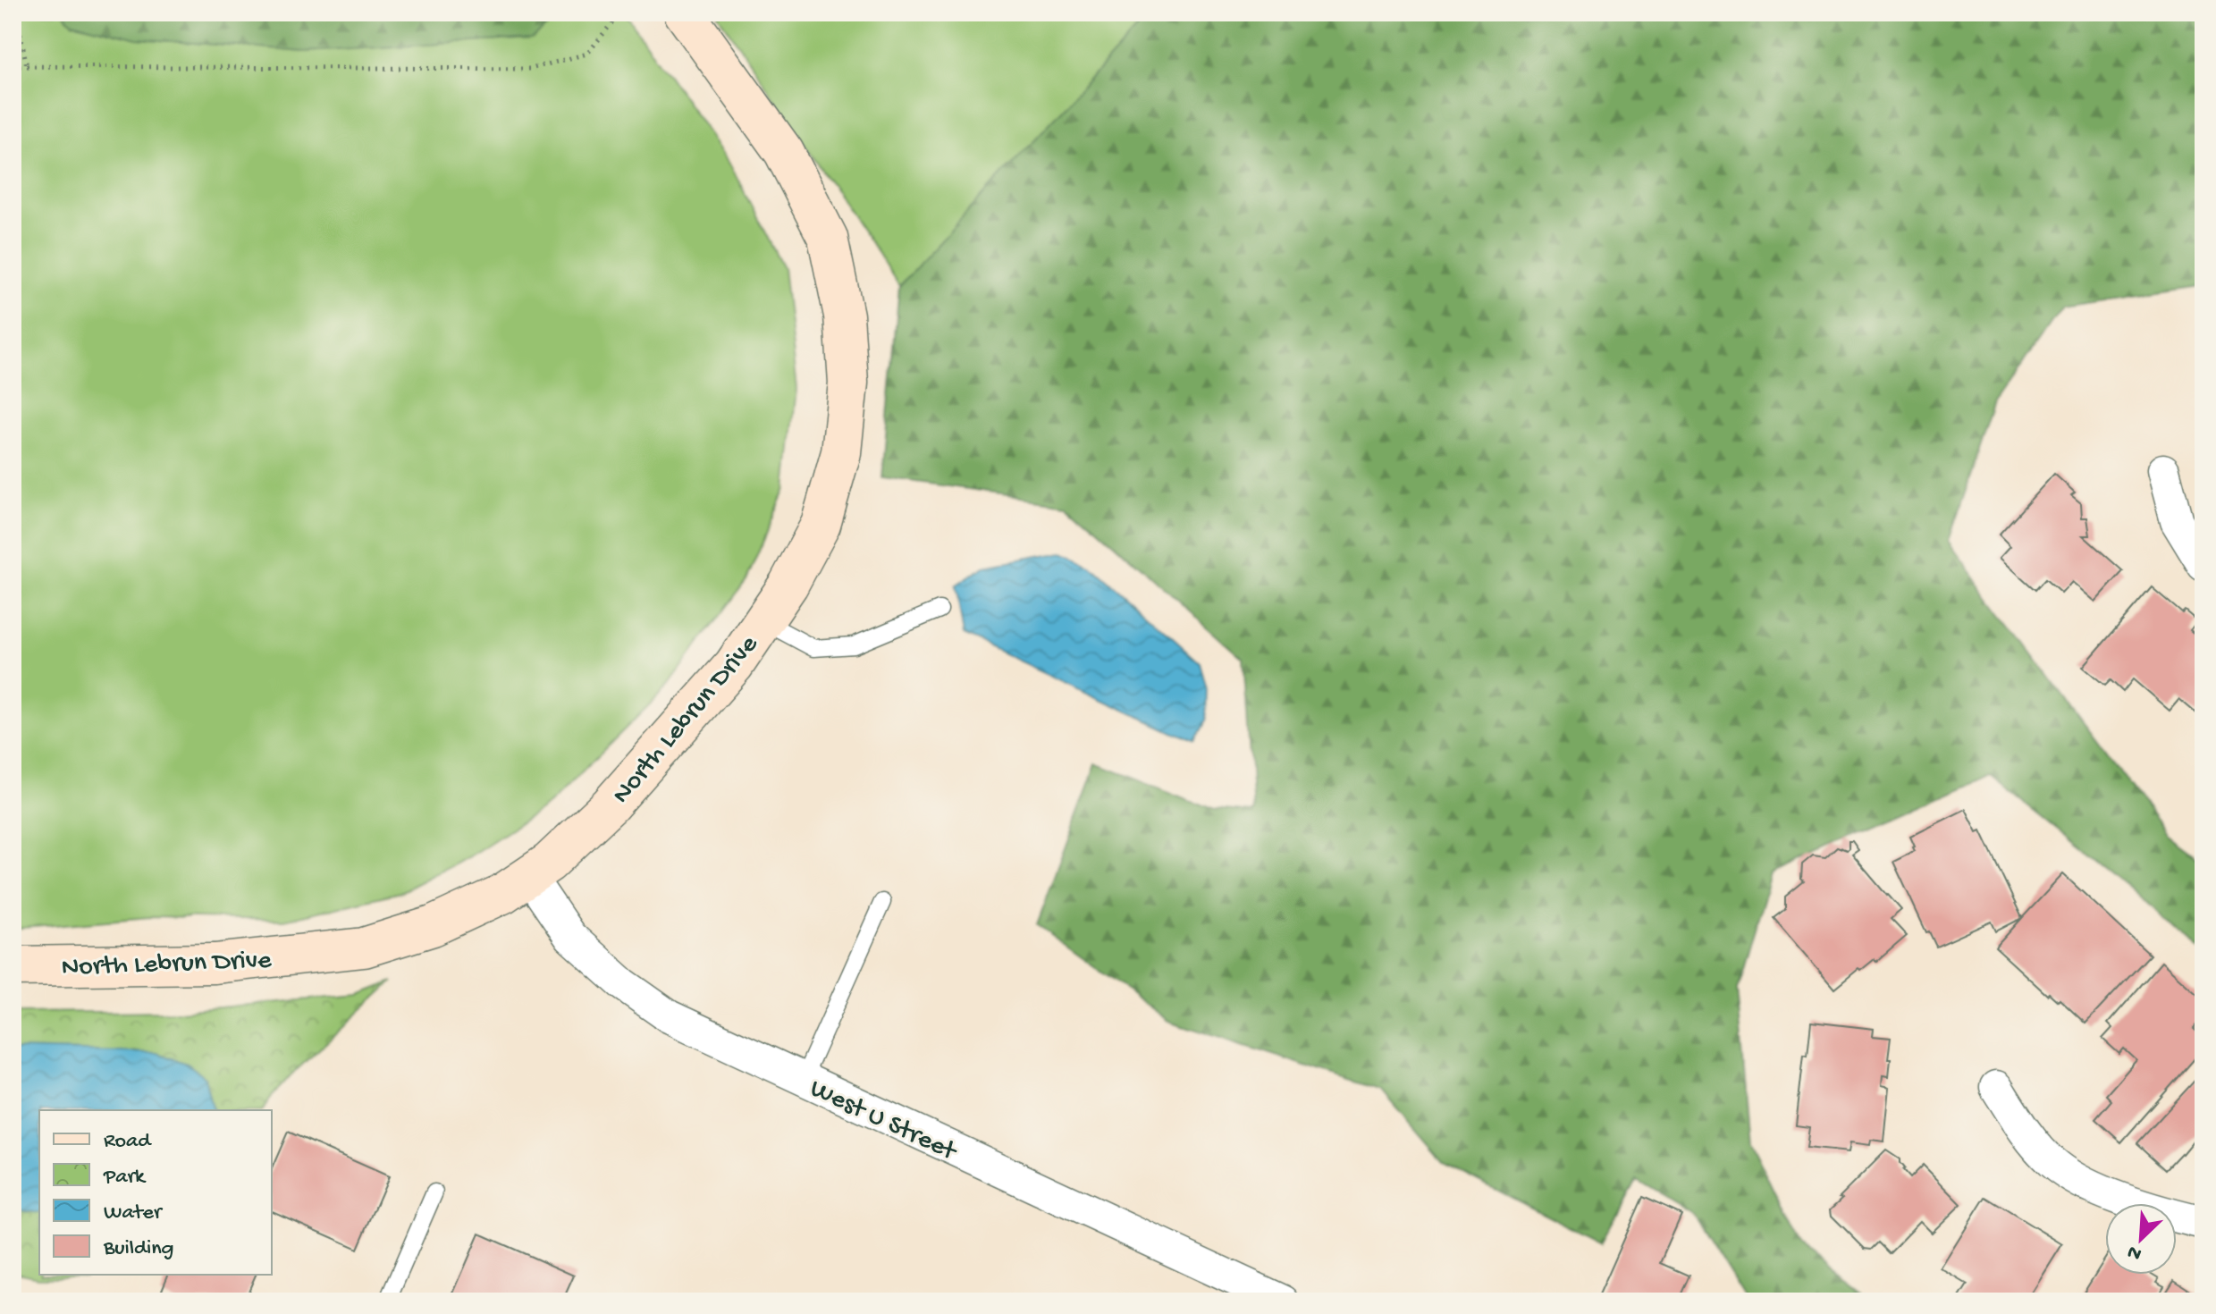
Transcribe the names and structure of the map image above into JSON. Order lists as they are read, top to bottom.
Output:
{
  "streets": {
    "street": ["North Lebrun Drive", "West U Street"]
  },
  "crossings": [
    ["North Lebrun Drive", "West U Street"]
  ],
  "legend": [
    "Road",
    "Park",
    "Water",
    "Building"
  ],
  "north": "bottom left"
}
